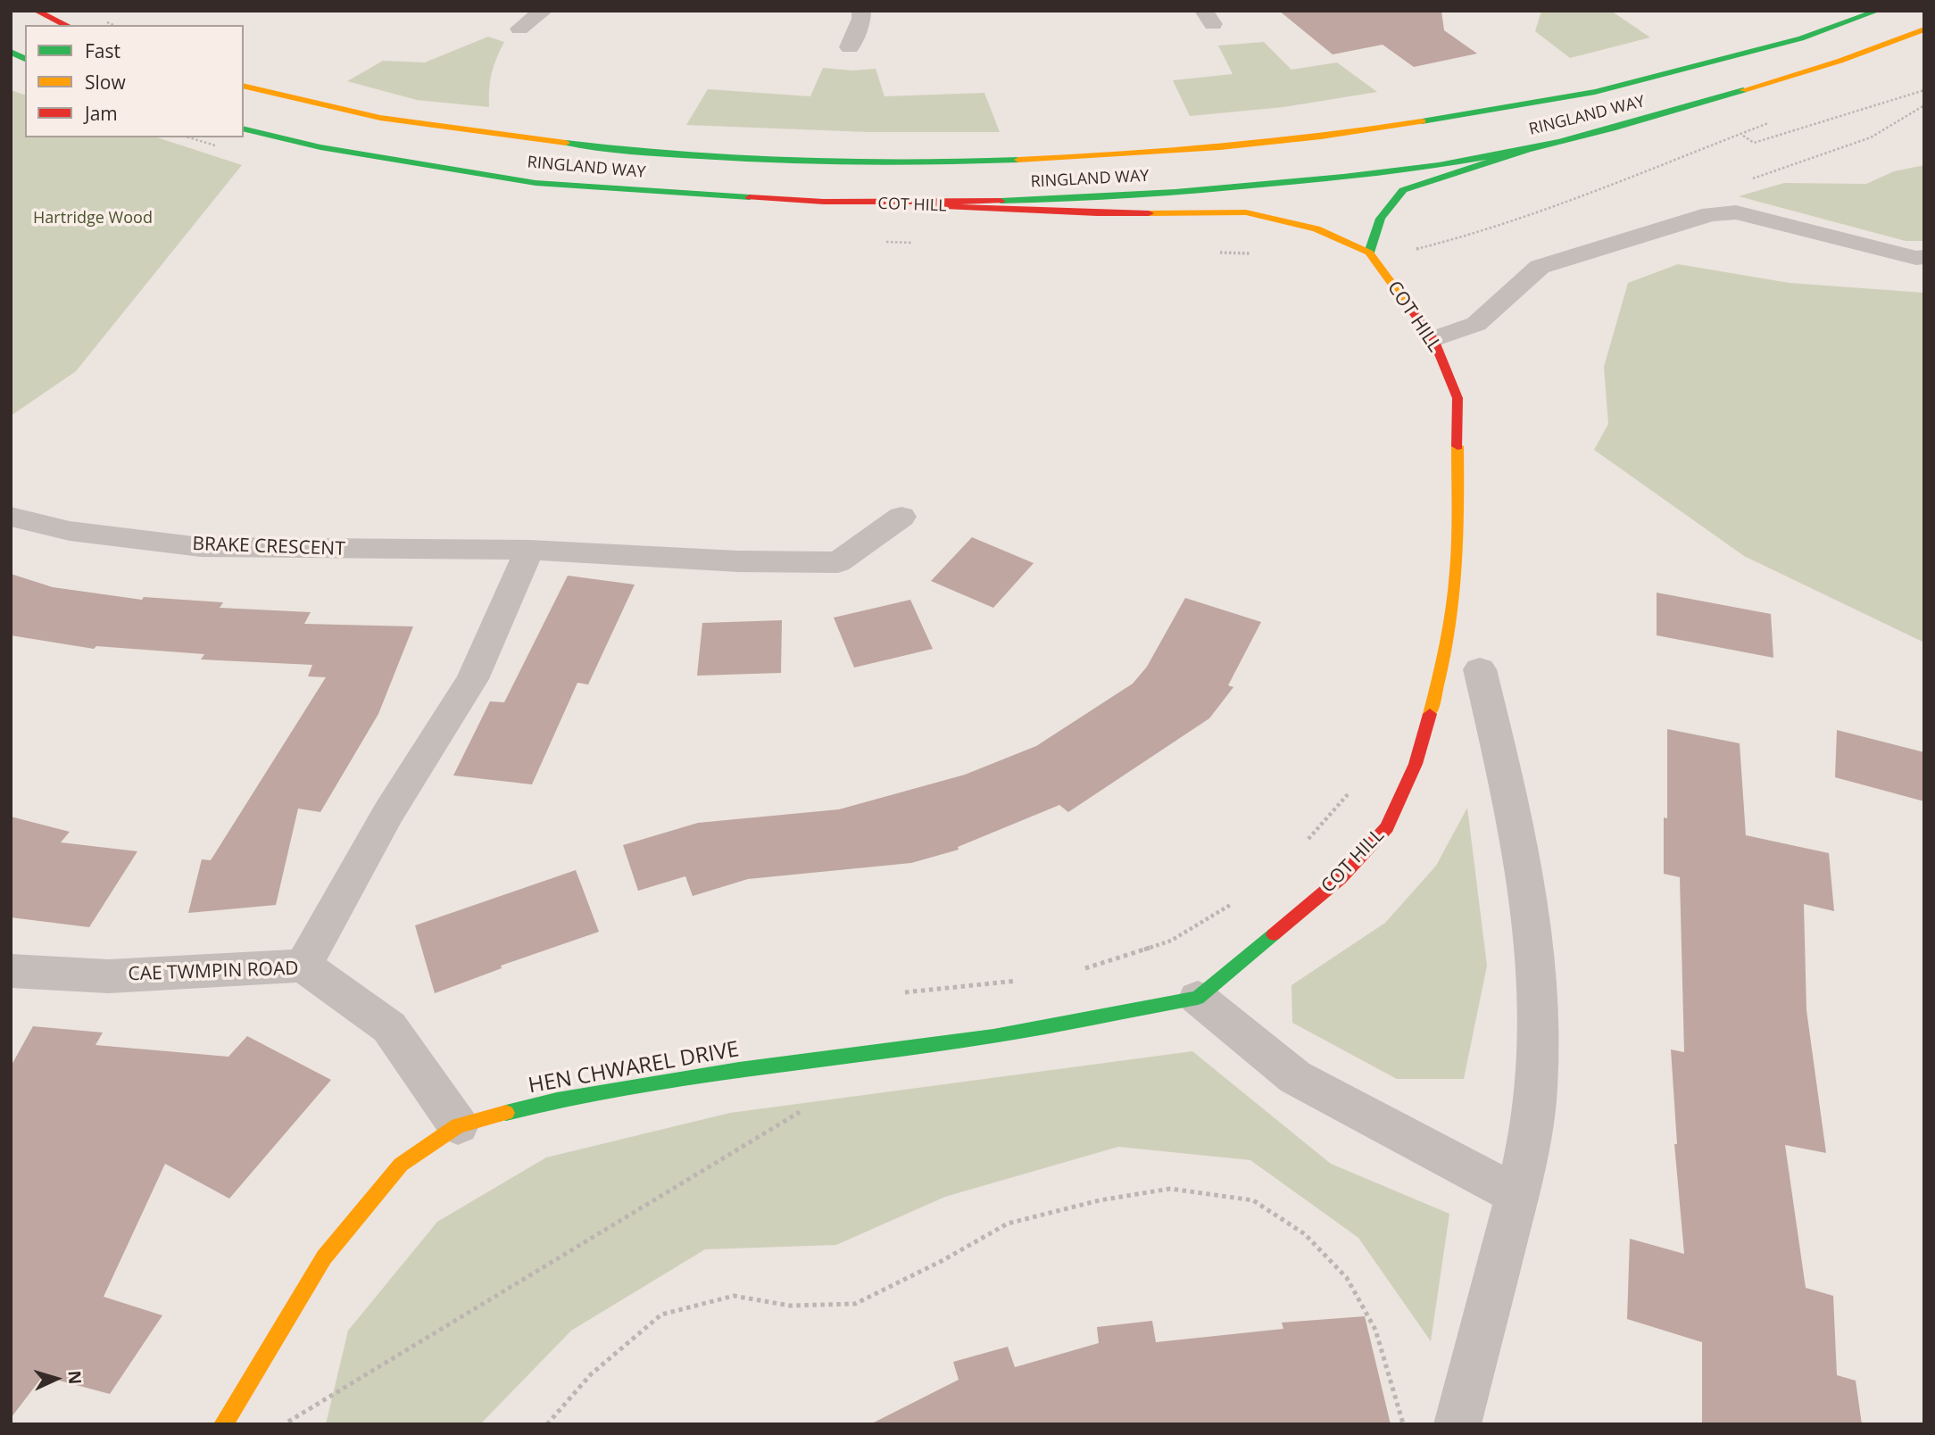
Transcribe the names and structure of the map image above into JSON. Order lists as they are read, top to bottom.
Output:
{
  "streets": {
    "main road": ["RINGLAND WAY", "COT HILL", "HEN CHWAREL DRIVE"],
    "street": ["BRAKE CRESCENT", "CAE TWMPIN ROAD"]
  },
  "crossings": [
    ["RINGLAND WAY", "COT HILL"],
    ["COT HILL", "HEN CHWAREL DRIVE"],
    ["CAE TWMPIN ROAD", "HEN CHWAREL DRIVE"]
  ],
  "parks": ["Hartridge Wood"],
  "legend": ["Fast", "Slow", "Jam"],
  "north": "right"
}
